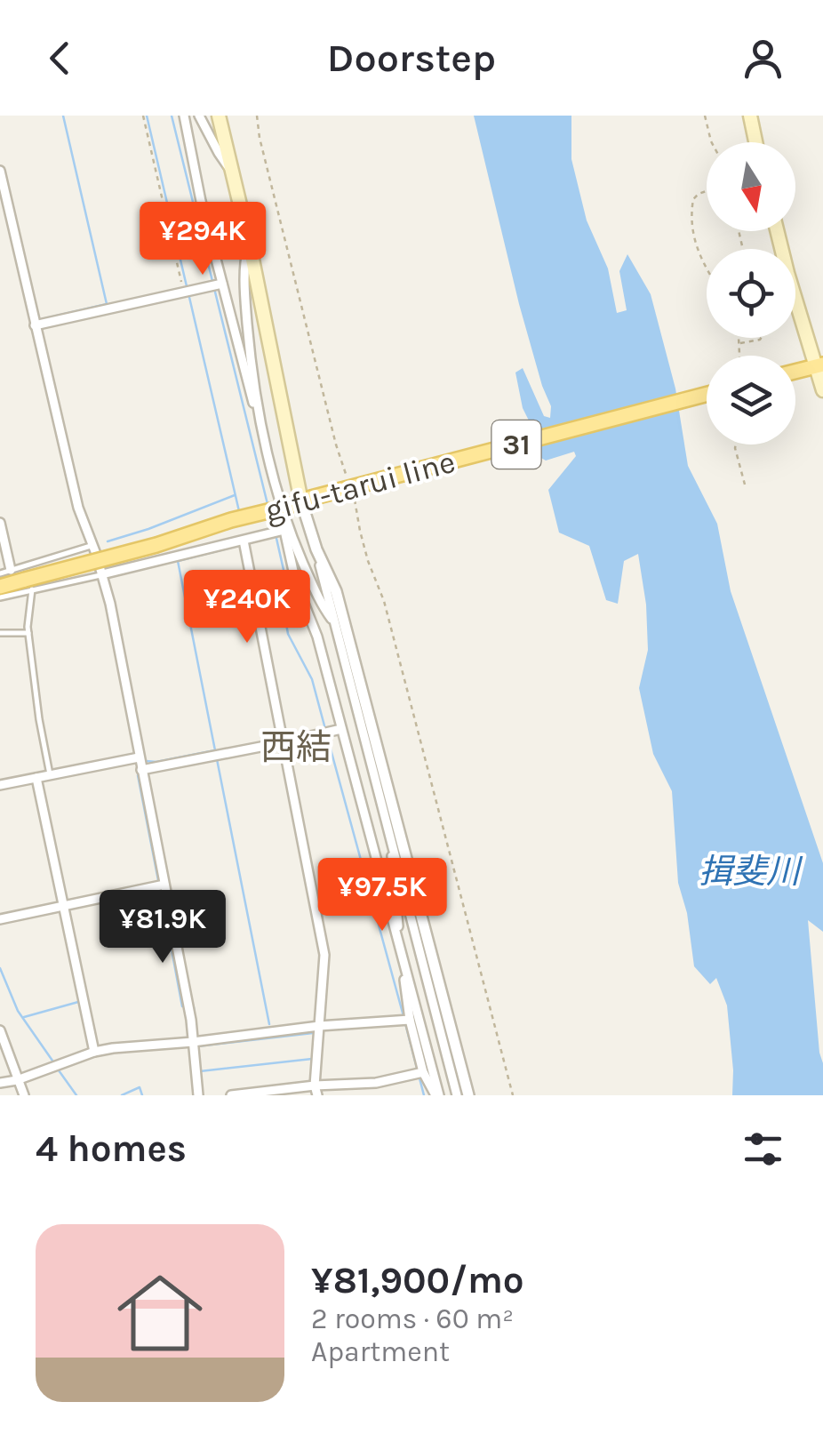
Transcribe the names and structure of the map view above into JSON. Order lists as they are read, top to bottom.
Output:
{
  "streets": {
    "main road": ["31", "gifu-tarui line"]
  },
  "districts": ["西結"],
  "water": ["揖斐川"],
  "north": "bottom",
  "page": {
    "header": "Doorstep",
    "price": [
      "¥294K",
      "¥240K",
      "¥97.5K",
      "¥81.9K"
    ],
    "heading": "4 homes",
    "list": [
      {
        "name": "¥81,900/mo",
        "note": "2 rooms · 60 m² · Apartment"
      }
    ]
  }
}
